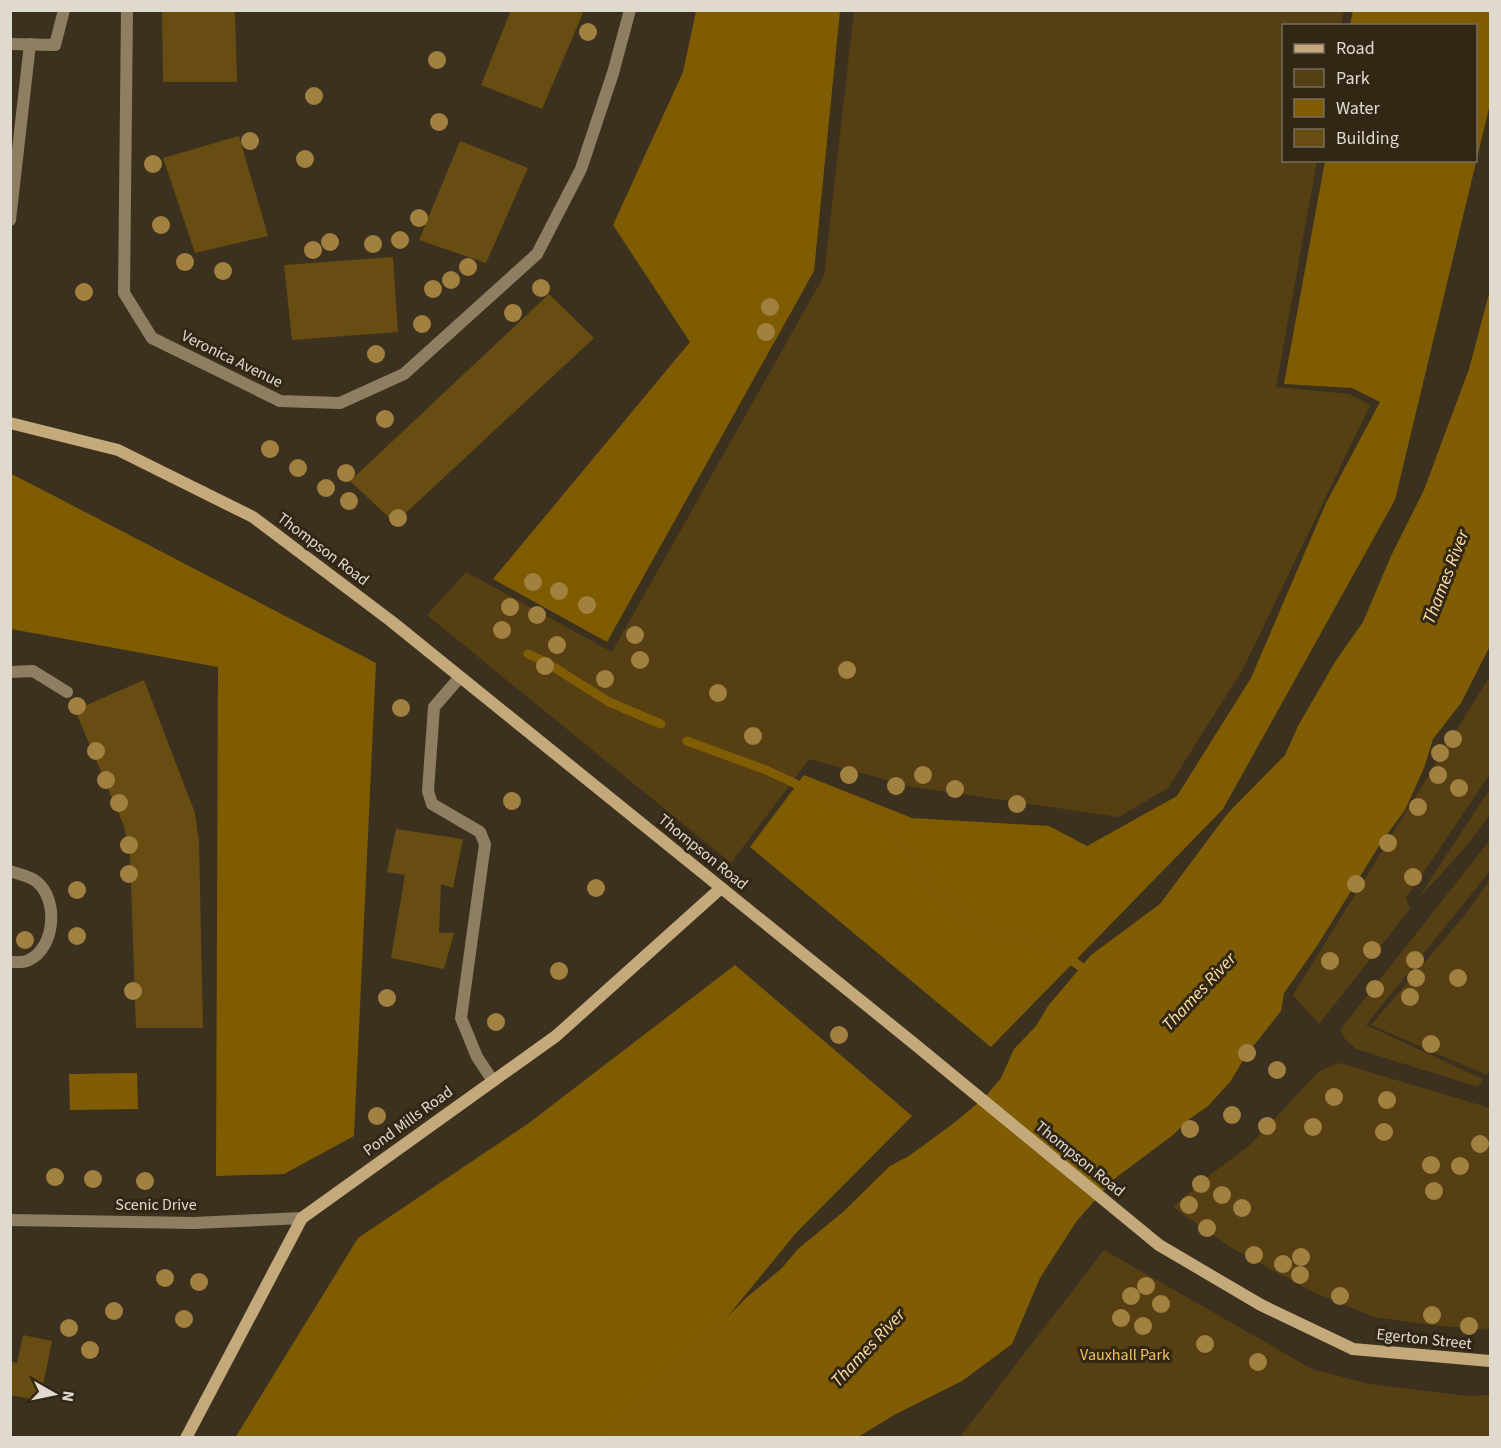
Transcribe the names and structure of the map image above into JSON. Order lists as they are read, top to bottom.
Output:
{
  "streets": {
    "street": [
      "Veronica Avenue",
      "Thompson Road",
      "Pond Mills Road",
      "Scenic Drive",
      "Egerton Street"
    ]
  },
  "crossings": [
    ["Thompson Road", "Pond Mills Road"],
    ["Thompson Road", "Egerton Street"],
    ["Pond Mills Road", "Scenic Drive"]
  ],
  "water": ["Thames River"],
  "parks": ["Vauxhall Park"],
  "legend": [
    "Road",
    "Park",
    "Water",
    "Building"
  ],
  "north": "right"
}
